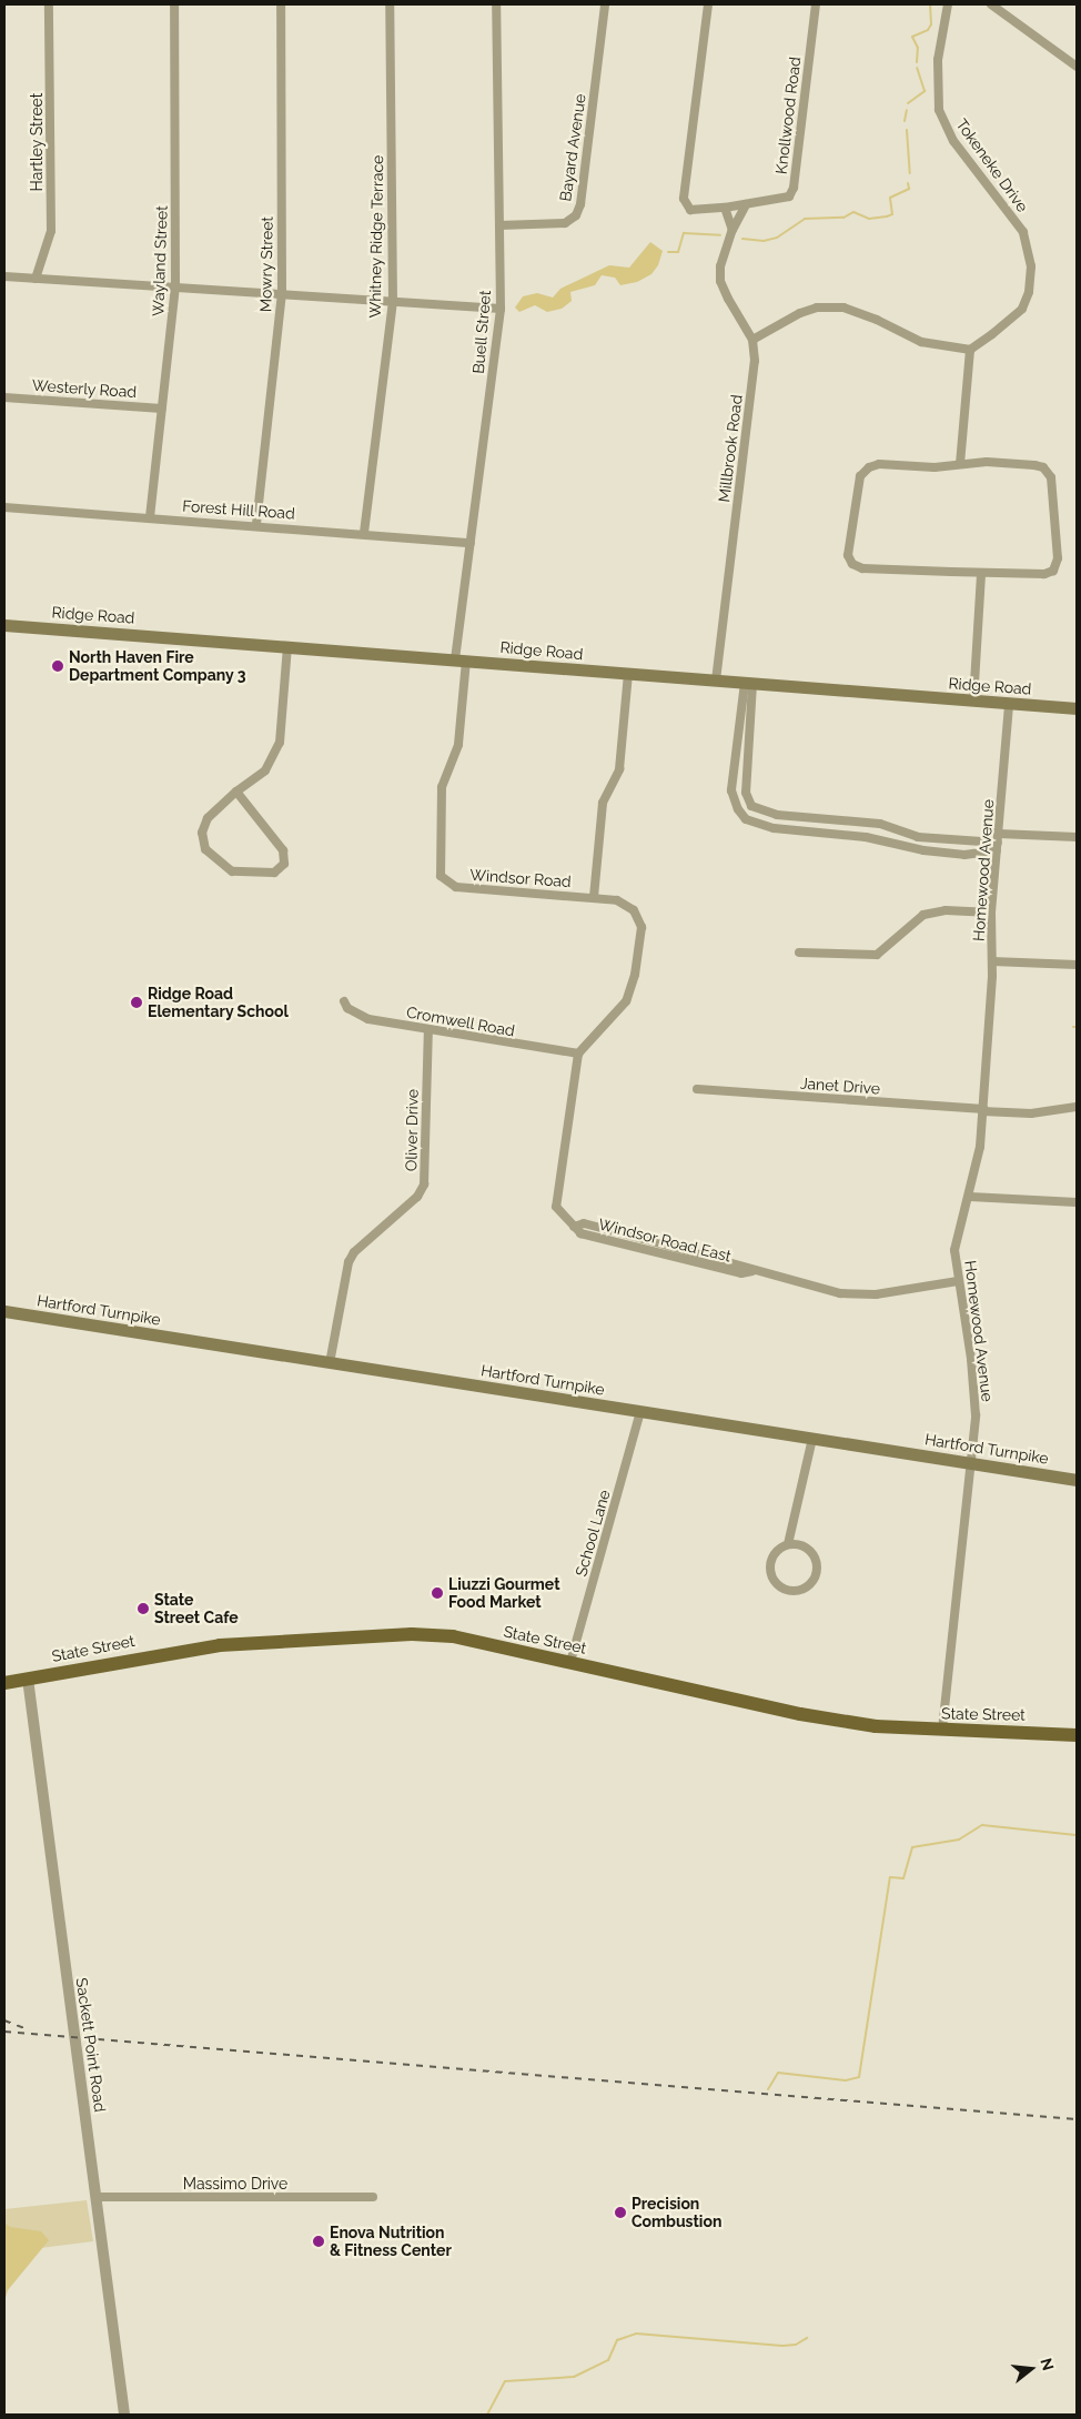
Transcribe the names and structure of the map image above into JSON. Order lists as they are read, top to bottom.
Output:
{
  "streets": {
    "main road": ["Ridge Road", "Hartford Turnpike", "State Street"],
    "street": [
      "Knollwood Road",
      "Hartley Street",
      "Bayard Avenue",
      "Tokeneke Drive",
      "Whitney Ridge Terrace",
      "Wayland Street",
      "Mowry Street",
      "Buell Street",
      "Westerly Road",
      "Millbrook Road",
      "Forest Hill Road",
      "Homewood Avenue",
      "Windsor Road",
      "Cromwell Road",
      "Janet Drive",
      "Oliver Drive",
      "Windsor Road East",
      "School Lane",
      "Sackett Point Road",
      "Massimo Drive"
    ]
  },
  "crossings": [
    ["Knollwood Road", "Millbrook Road"],
    ["Bayard Avenue", "Buell Street"],
    ["Whitney Ridge Terrace", "Forest Hill Road"],
    ["Wayland Street", "Westerly Road"],
    ["Wayland Street", "Forest Hill Road"],
    ["Mowry Street", "Forest Hill Road"],
    ["Buell Street", "Forest Hill Road"],
    ["Buell Street", "Ridge Road"],
    ["Buell Street", "Windsor Road"],
    ["Millbrook Road", "Ridge Road"],
    ["Ridge Road", "Homewood Avenue"],
    ["Ridge Road", "Windsor Road"],
    ["Homewood Avenue", "Janet Drive"],
    ["Homewood Avenue", "Windsor Road East"],
    ["Homewood Avenue", "Hartford Turnpike"],
    ["Homewood Avenue", "State Street"],
    ["Cromwell Road", "Oliver Drive"],
    ["Cromwell Road", "Windsor Road East"],
    ["Oliver Drive", "Hartford Turnpike"],
    ["Hartford Turnpike", "School Lane"],
    ["School Lane", "State Street"],
    ["State Street", "Sackett Point Road"],
    ["Sackett Point Road", "Massimo Drive"]
  ],
  "places": [
    "North Haven Fire Department Company 3",
    "Ridge Road Elementary School",
    "Liuzzi Gourmet Food Market",
    "State Street Cafe",
    "Precision Combustion",
    "Enova Nutrition & Fitness Center"
  ],
  "north": "right"
}
